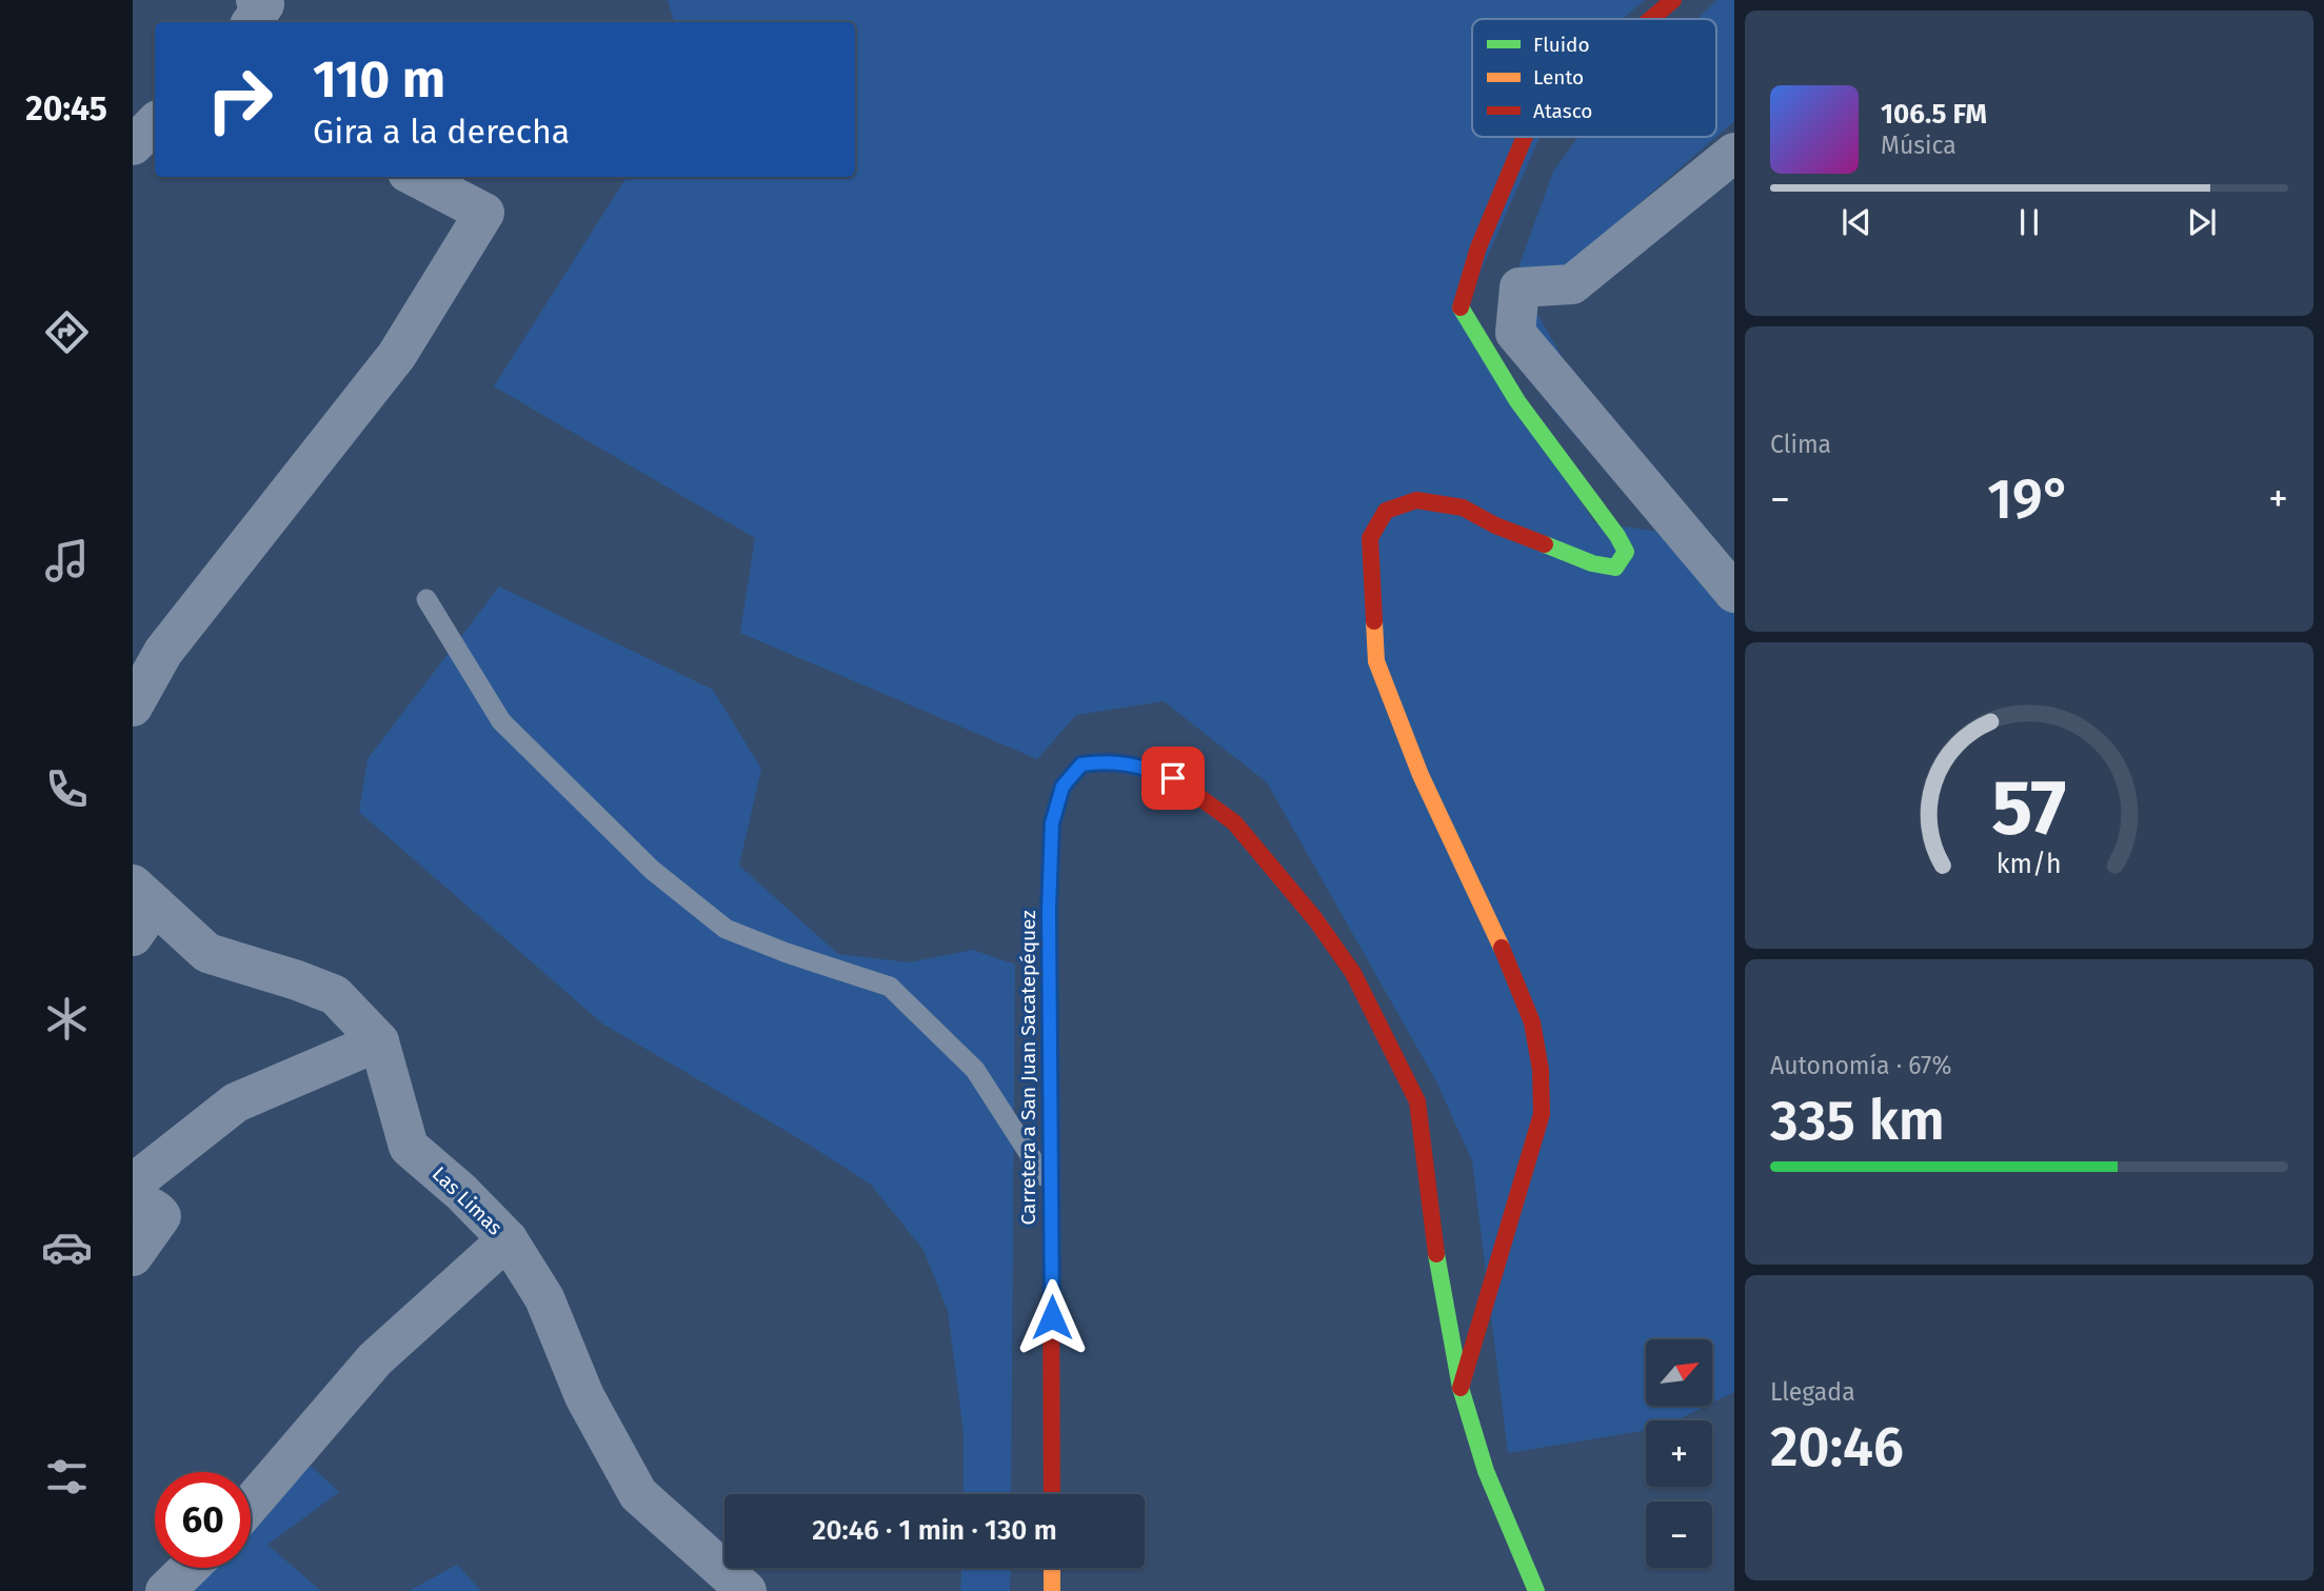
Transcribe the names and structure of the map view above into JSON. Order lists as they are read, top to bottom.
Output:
{
  "streets": {
    "street": ["Carretera a San Juan Sacatepéquez", "Las Limas"]
  },
  "legend": ["Fluido", "Lento", "Atasco"],
  "north": "top right",
  "page": {
    "tabs": "20:45",
    "turn": ["110 m", "Gira a la derecha"],
    "song": ["106.5 FM", "Música"],
    "tile": [
      "Clima",
      ["Autonomía · 67%", "335 km"],
      ["Llegada", "20:46"]
    ],
    "heat": ["−", "19°", "+"],
    "map_buttons": ["+", "−"],
    "limit": "60",
    "trip": "20:46 · 1 min · 130 m",
    "gauge": ["57", "km/h"]
  }
}
